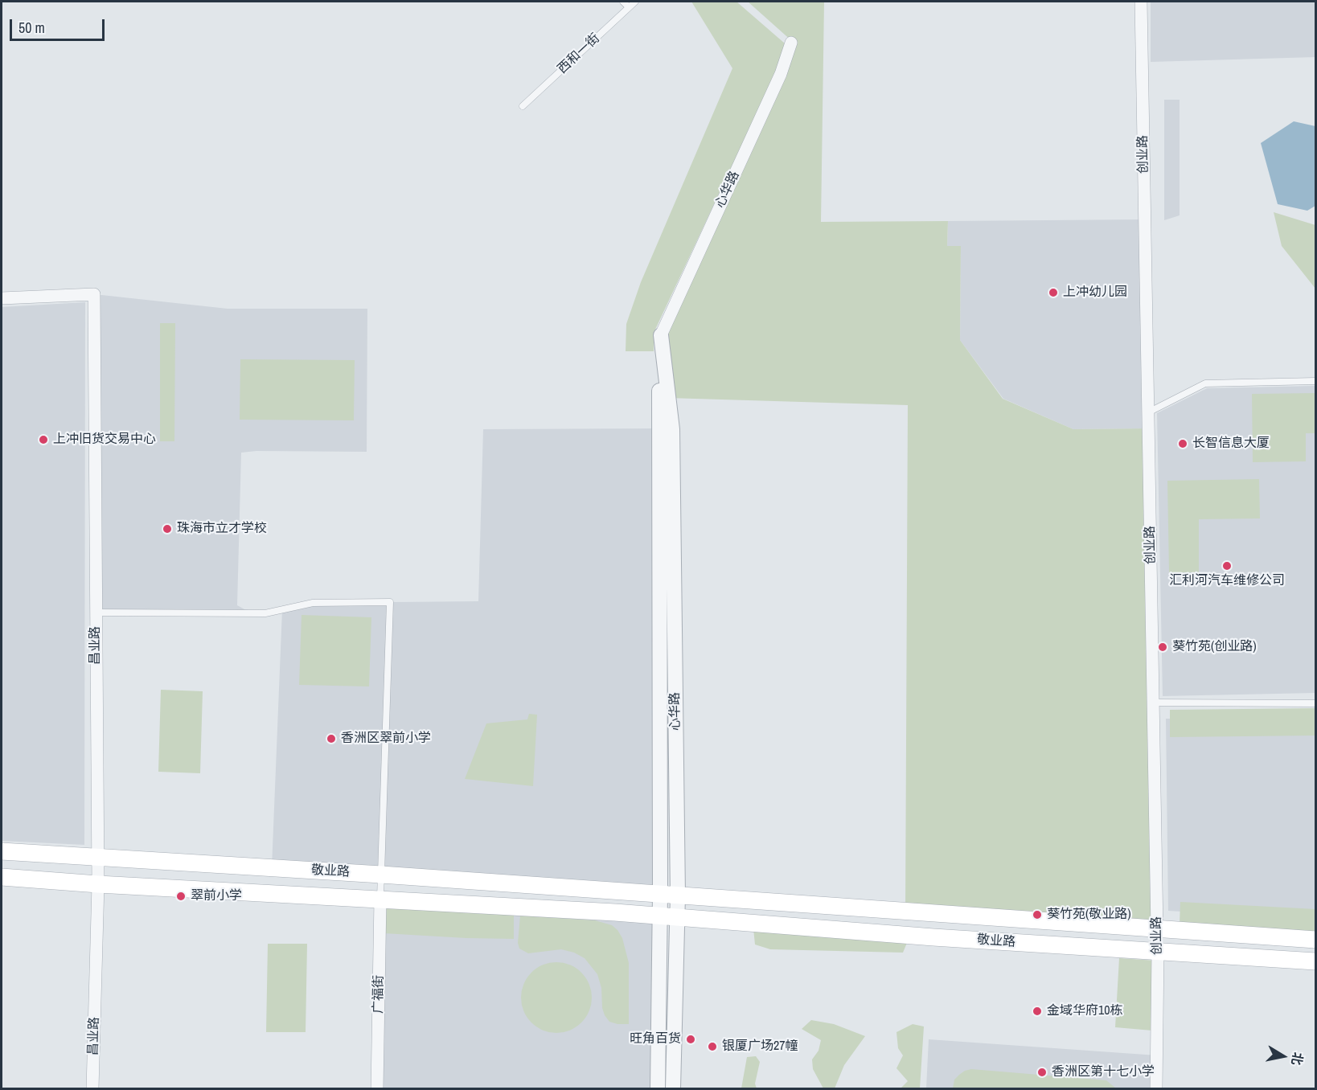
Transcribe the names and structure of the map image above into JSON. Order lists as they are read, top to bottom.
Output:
{
  "streets": {
    "main road": ["敬业路"],
    "street": [
      "创业路",
      "心华路",
      "昌业路",
      "广福街"
    ],
    "lane": ["西和一街"]
  },
  "crossings": [
    ["创业路", "敬业路"],
    ["心华路", "敬业路"],
    ["昌业路", "敬业路"],
    ["敬业路", "广福街"]
  ],
  "places": [
    "上冲幼儿园",
    "上冲旧货交易中心",
    "长智信息大厦",
    "珠海市立才学校",
    "汇利河汽车维修公司",
    "葵竹苑(创业路)",
    "香洲区翠前小学",
    "翠前小学",
    "葵竹苑(敬业路)",
    "金域华府10栋",
    "旺角百货",
    "银厦广场27幢",
    "香洲区第十七小学"
  ],
  "scale_bar": "50 m",
  "north": "right"
}
